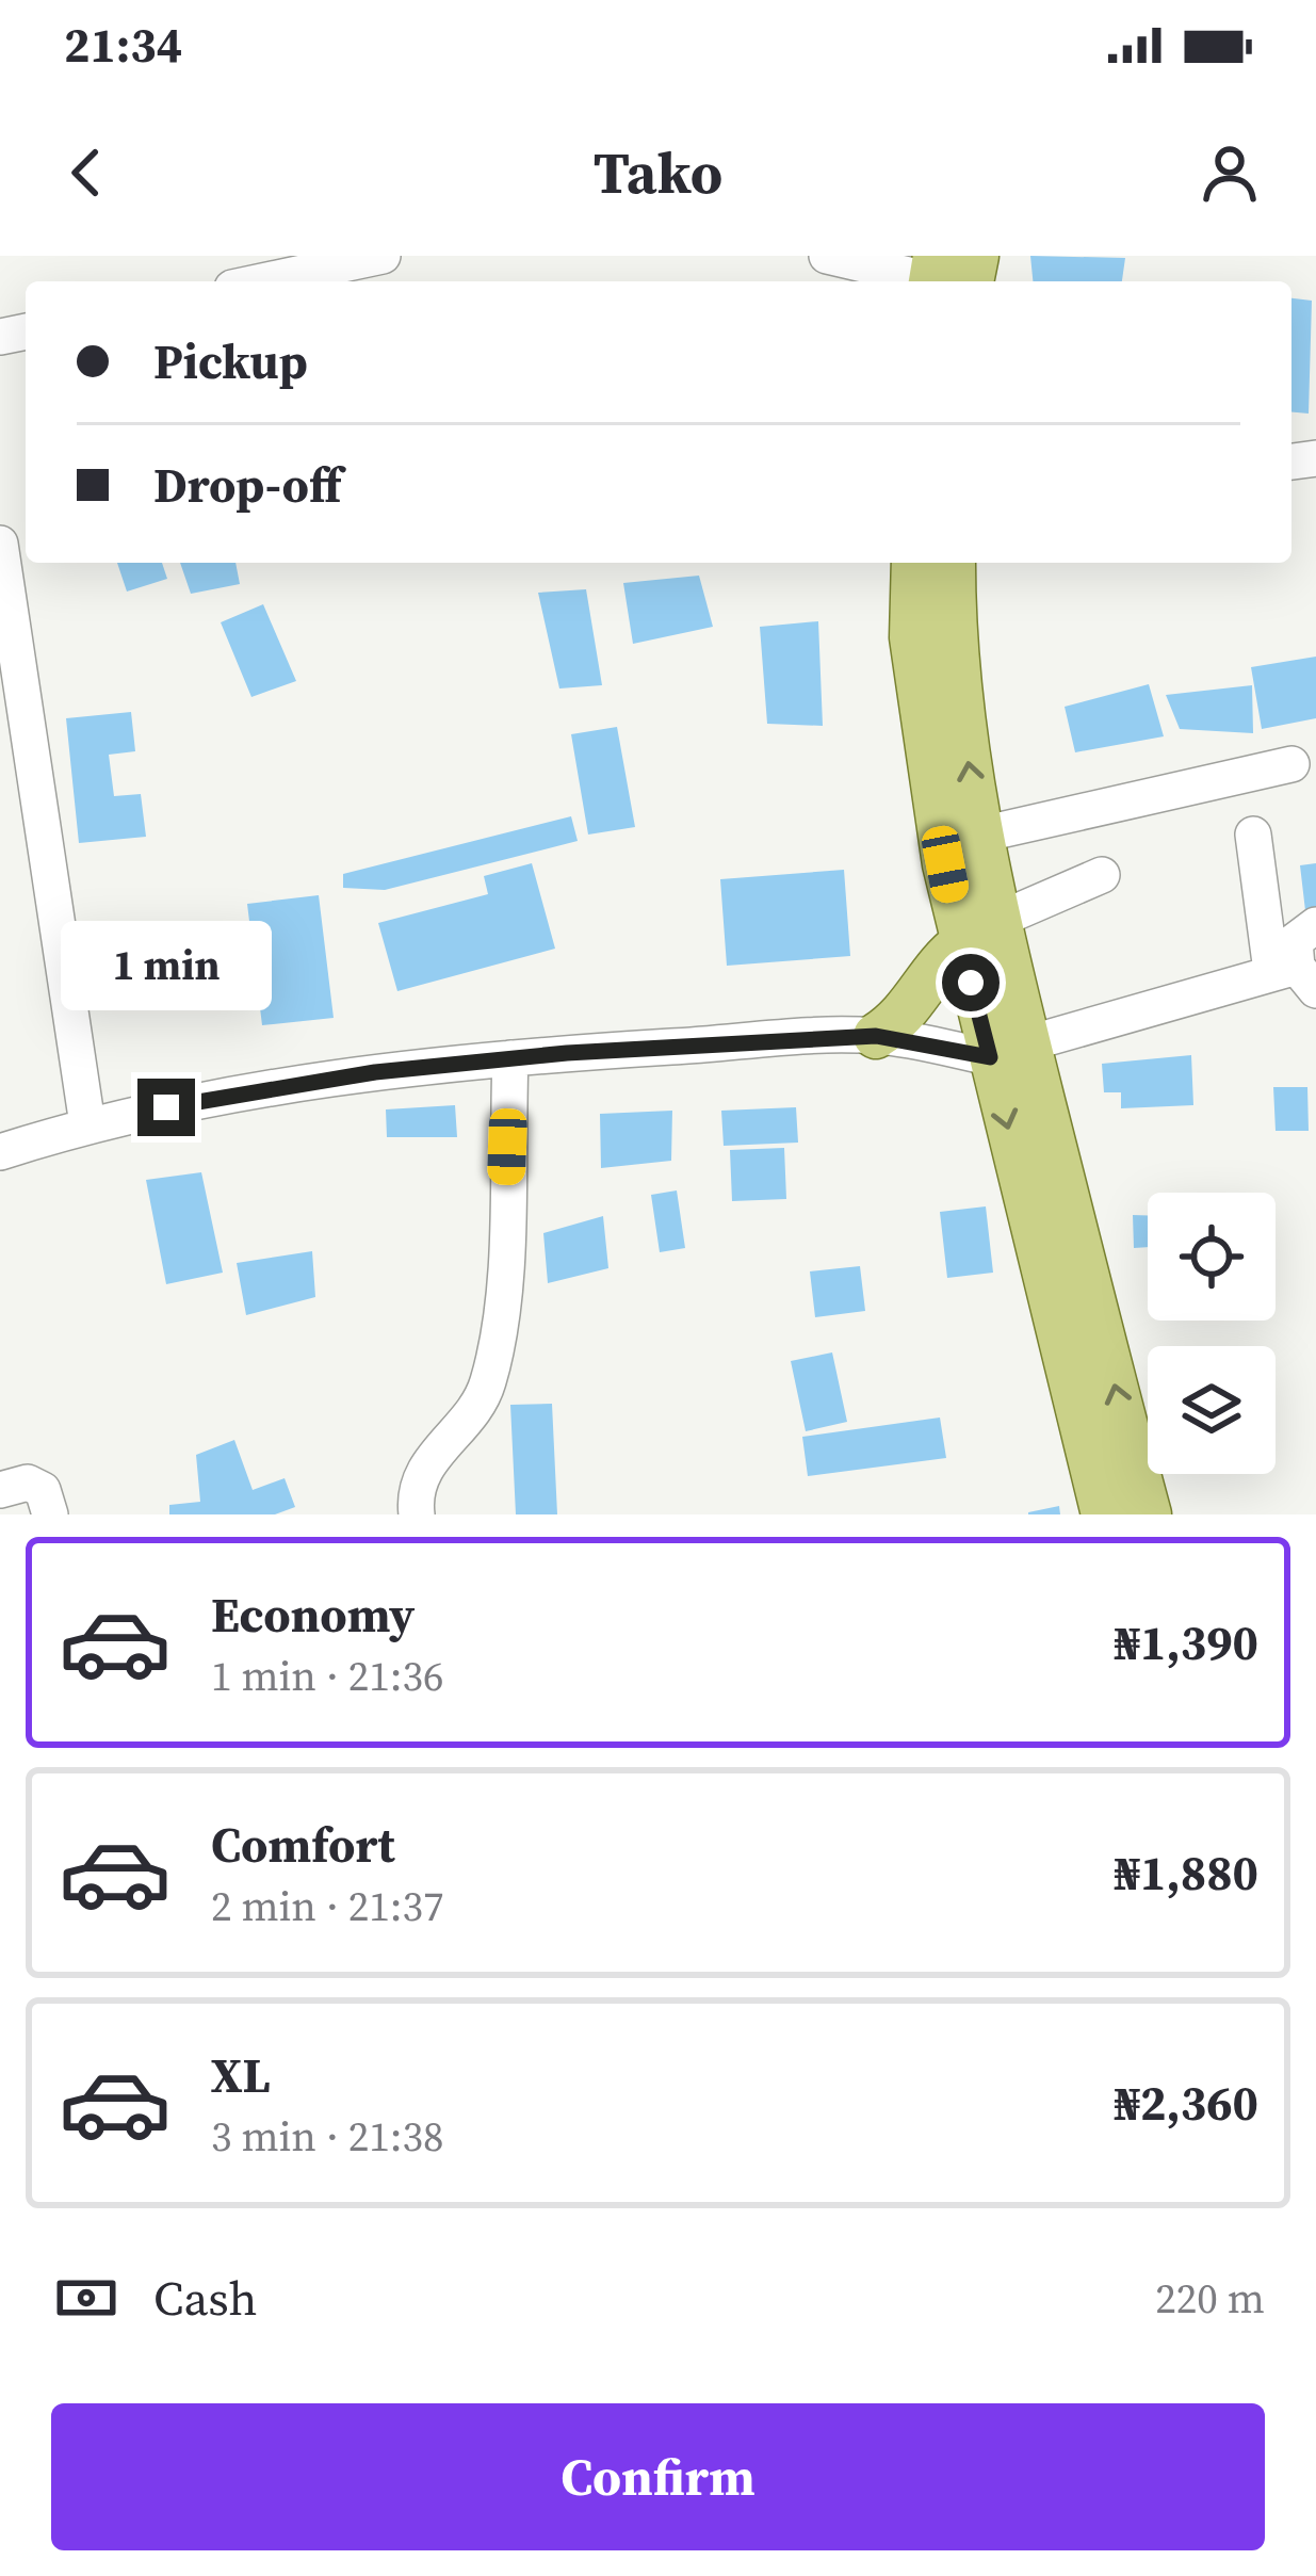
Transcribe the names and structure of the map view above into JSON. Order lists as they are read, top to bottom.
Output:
{
  "page": {
    "status": "21:34",
    "header": "Tako",
    "banner": ["Pickup", "Drop-off"],
    "bubble": "1 min",
    "list": [
      {
        "name": "Economy",
        "note": "1 min · 21:36",
        "value": "₦1,390"
      },
      {
        "name": "Comfort",
        "note": "2 min · 21:37",
        "value": "₦1,880"
      },
      {
        "name": "XL",
        "note": "3 min · 21:38",
        "value": "₦2,360"
      }
    ],
    "pay": ["Cash", "220 m"],
    "buttons": "Confirm"
  }
}
